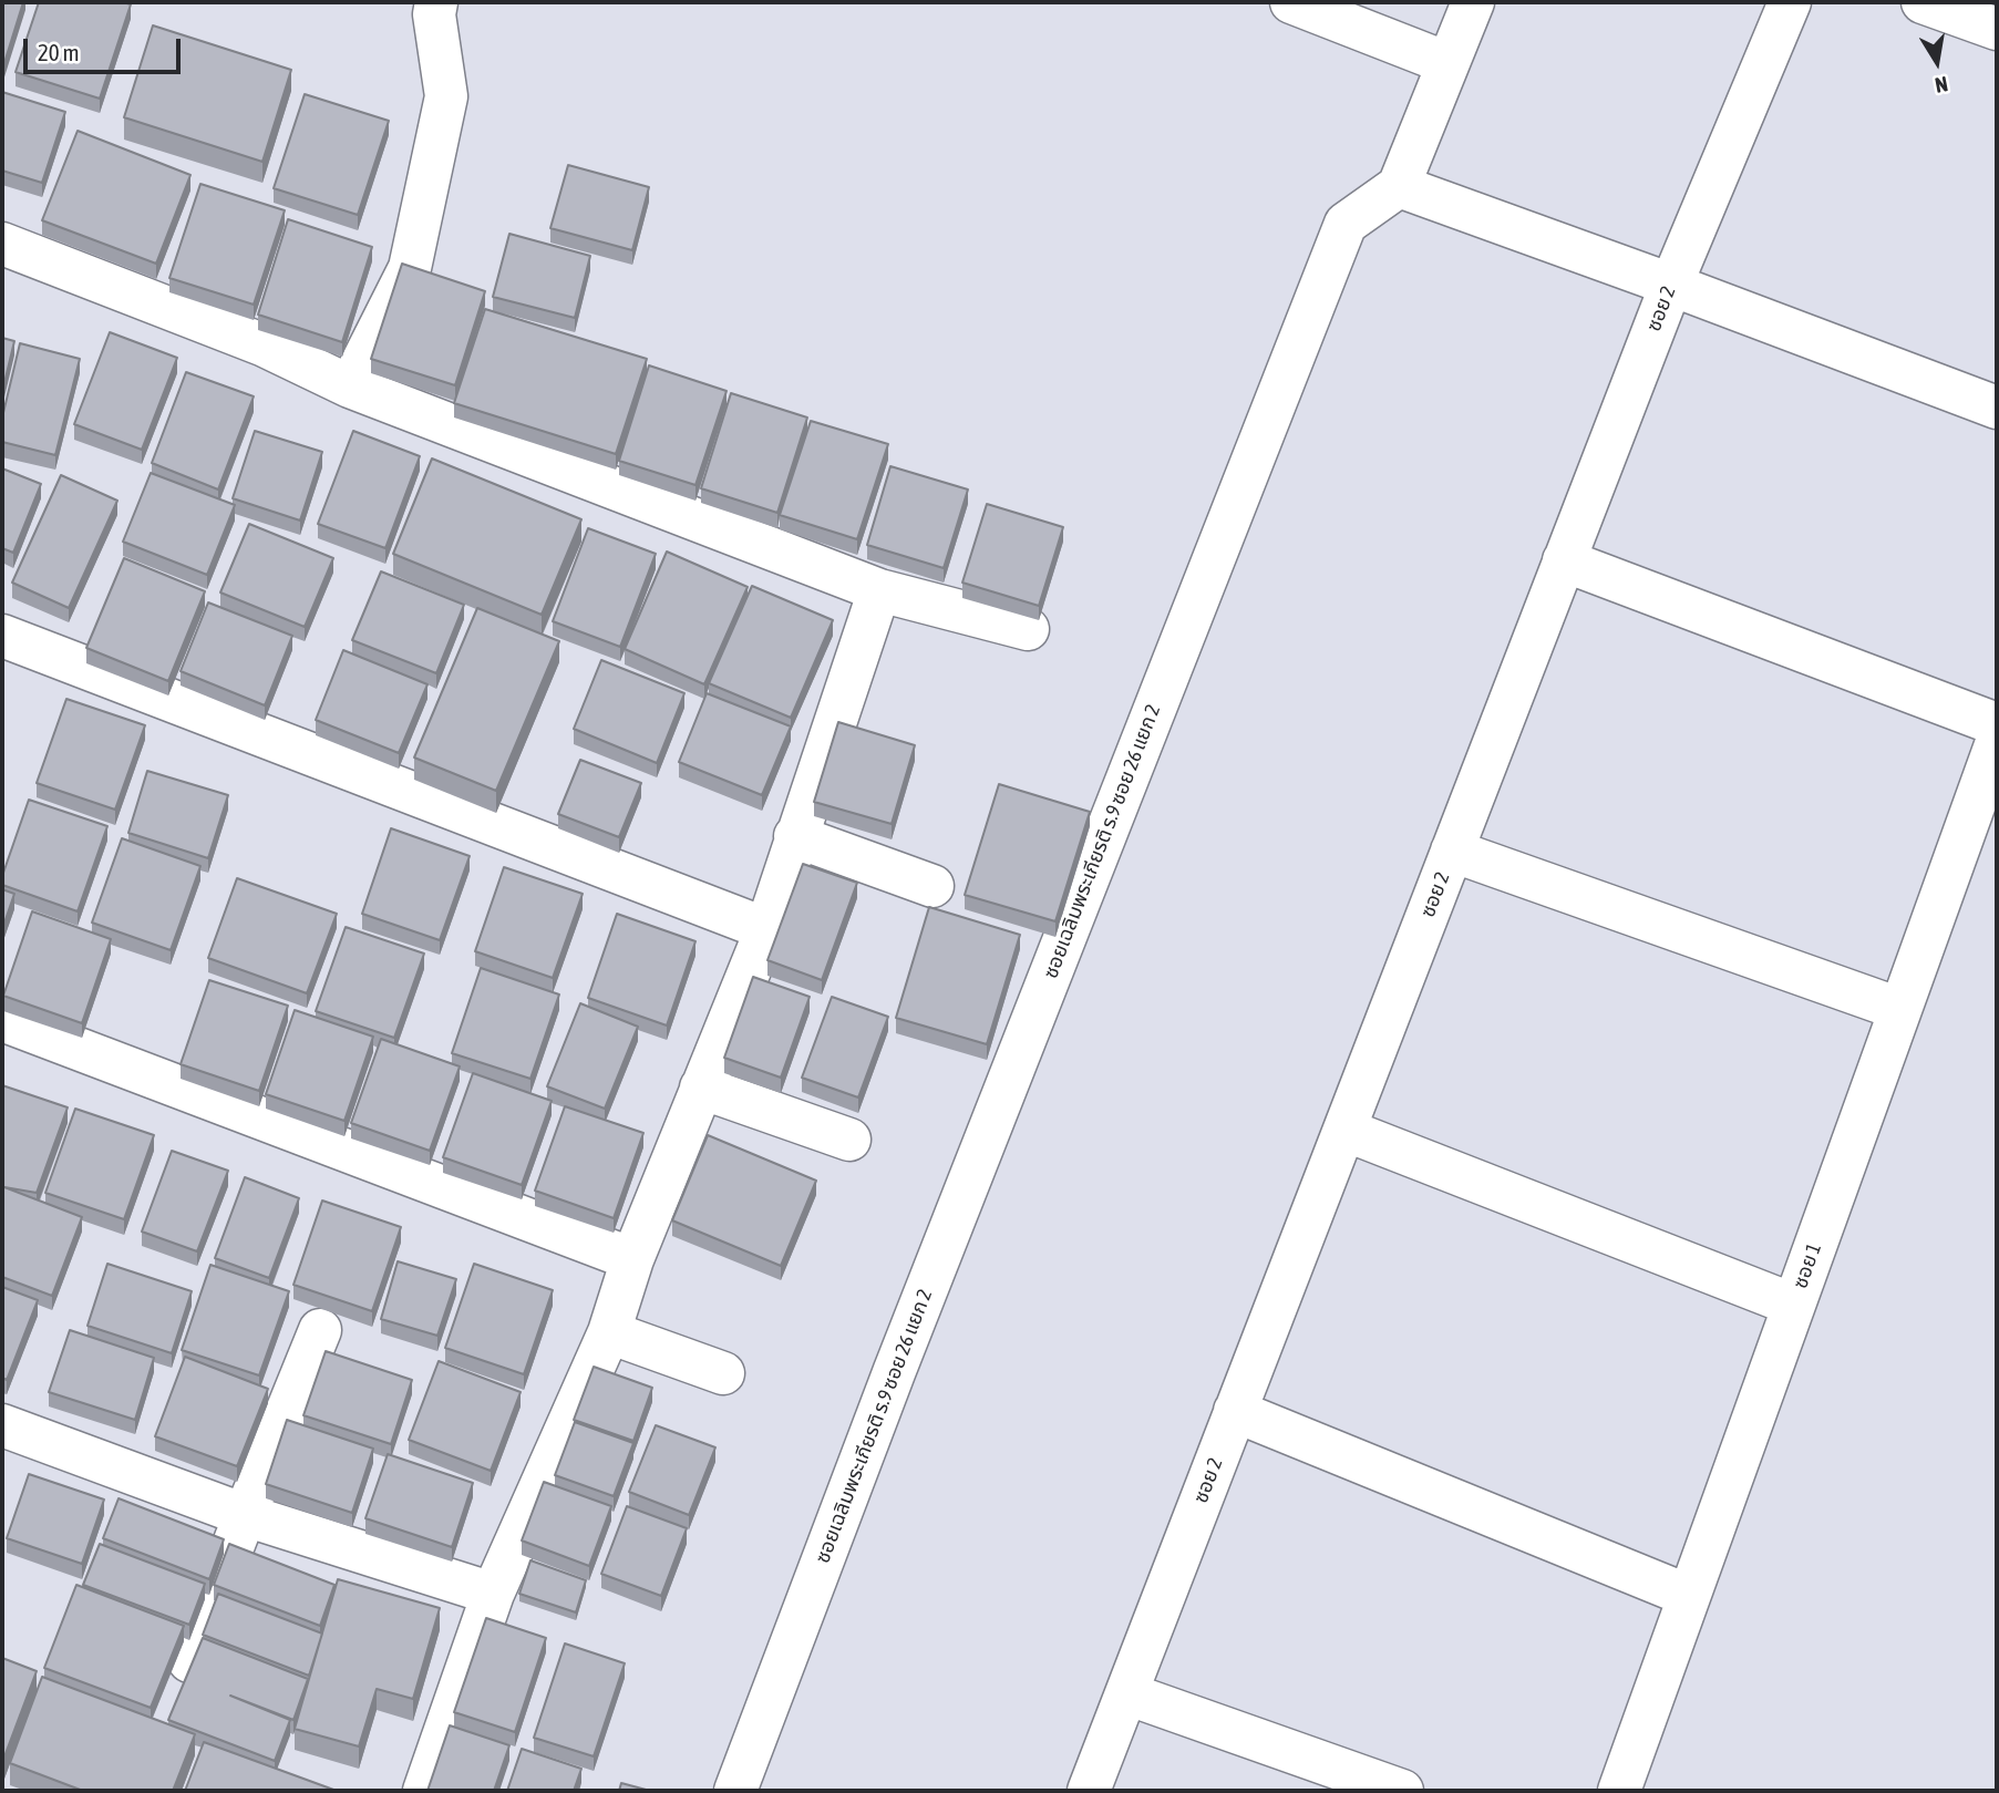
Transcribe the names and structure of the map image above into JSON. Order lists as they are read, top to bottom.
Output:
{
  "streets": {
    "street": ["ซอย 2", "ซอยเฉลิมพระเกียรติ ร.9 ซอย 26 แยก 2", "ซอย 1"]
  },
  "scale_bar": "20 m",
  "north": "bottom"
}
